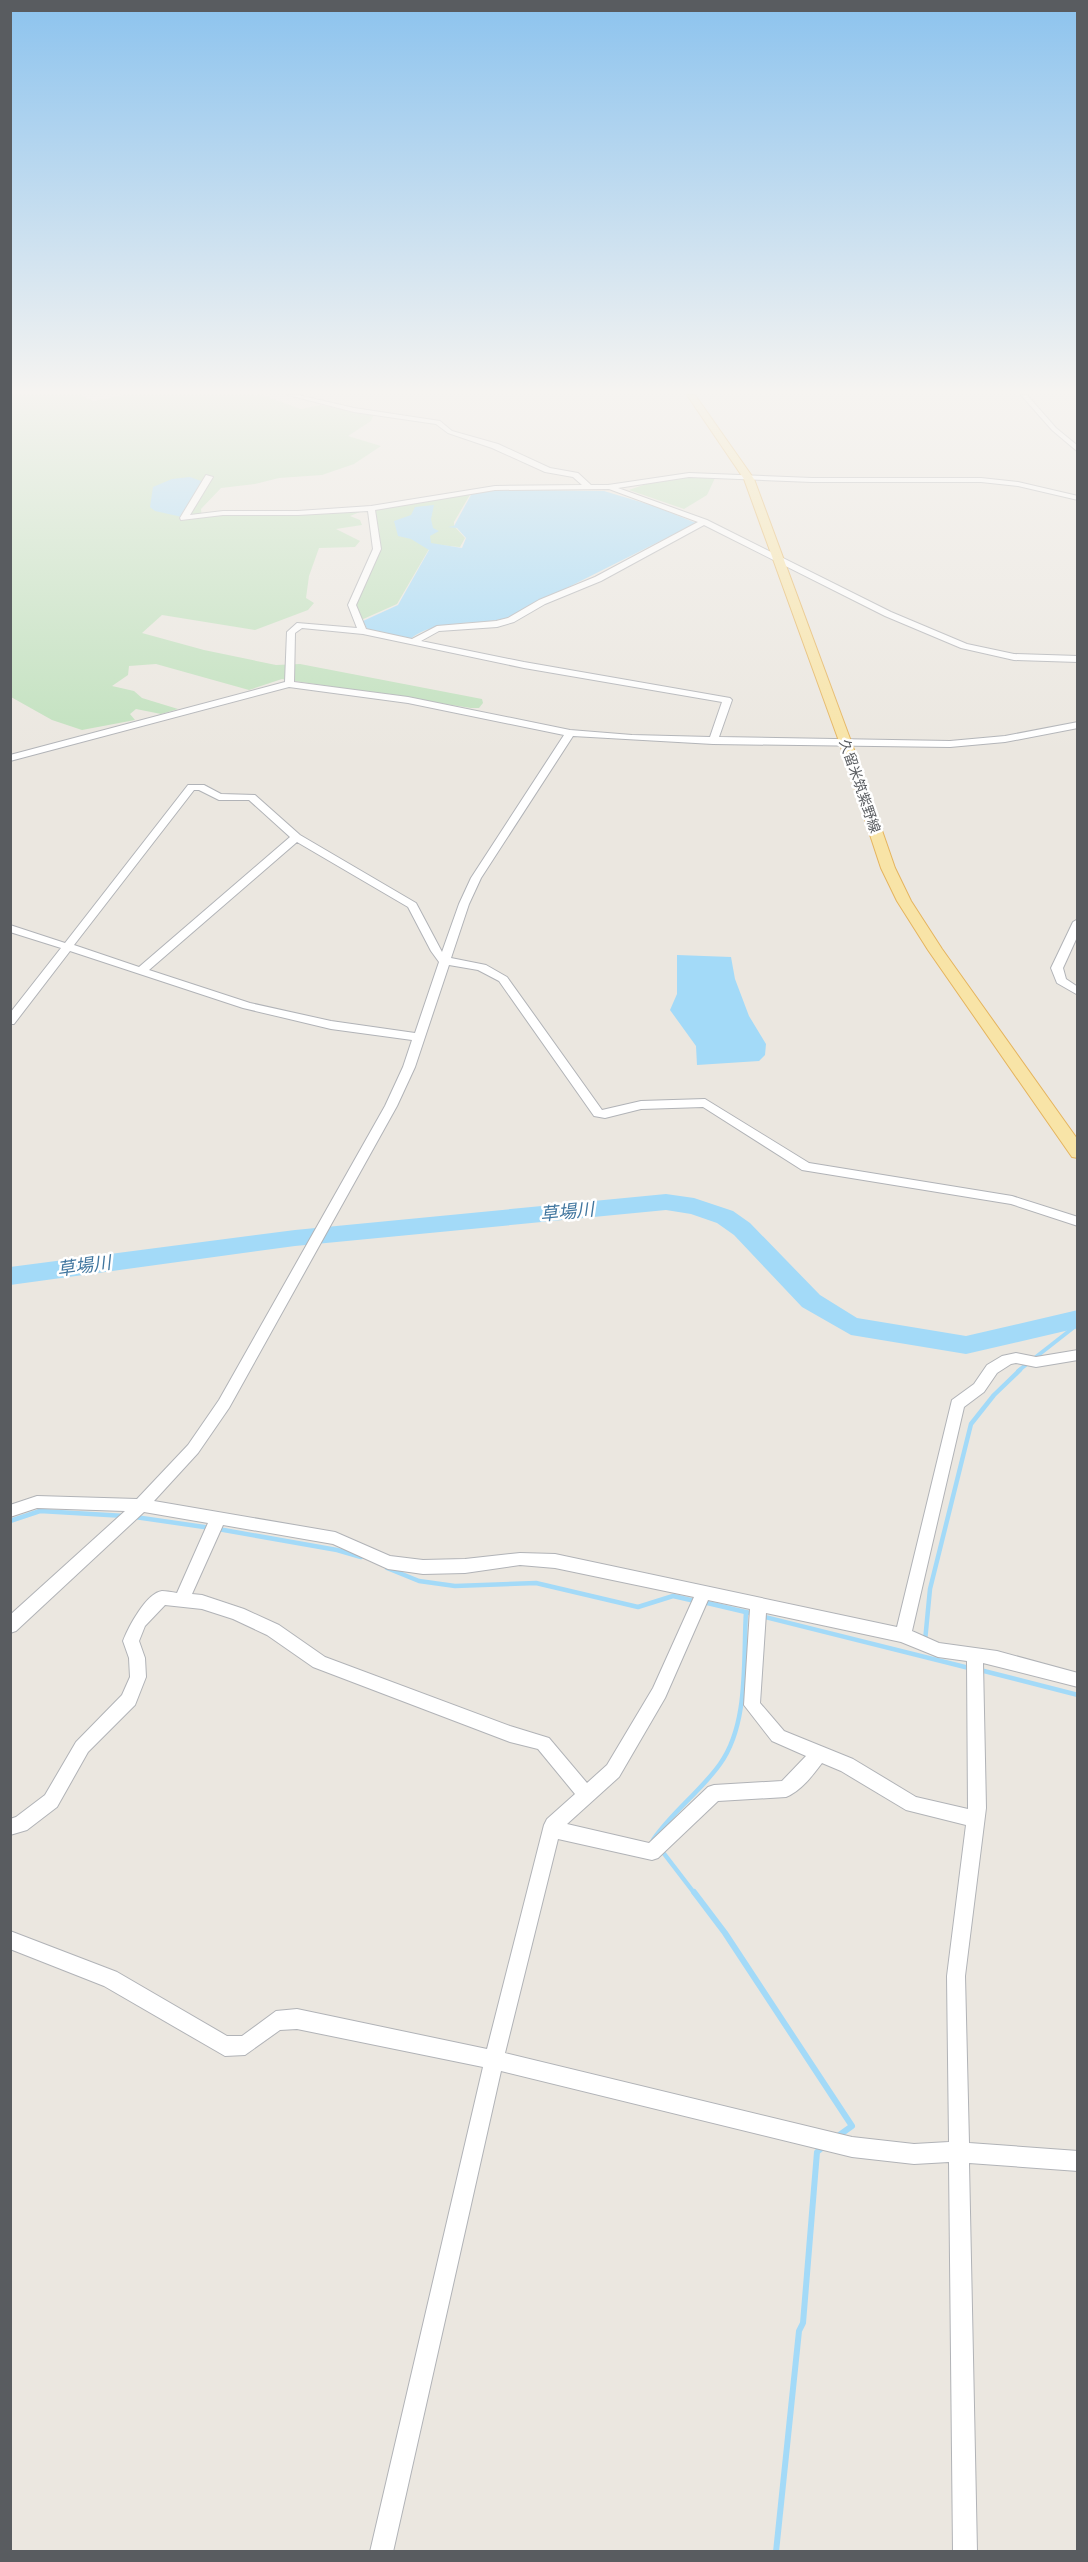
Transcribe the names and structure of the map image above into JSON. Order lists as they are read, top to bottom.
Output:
{
  "streets": {
    "main road": ["久留米筑紫野線"]
  },
  "water": ["草場川"]
}
